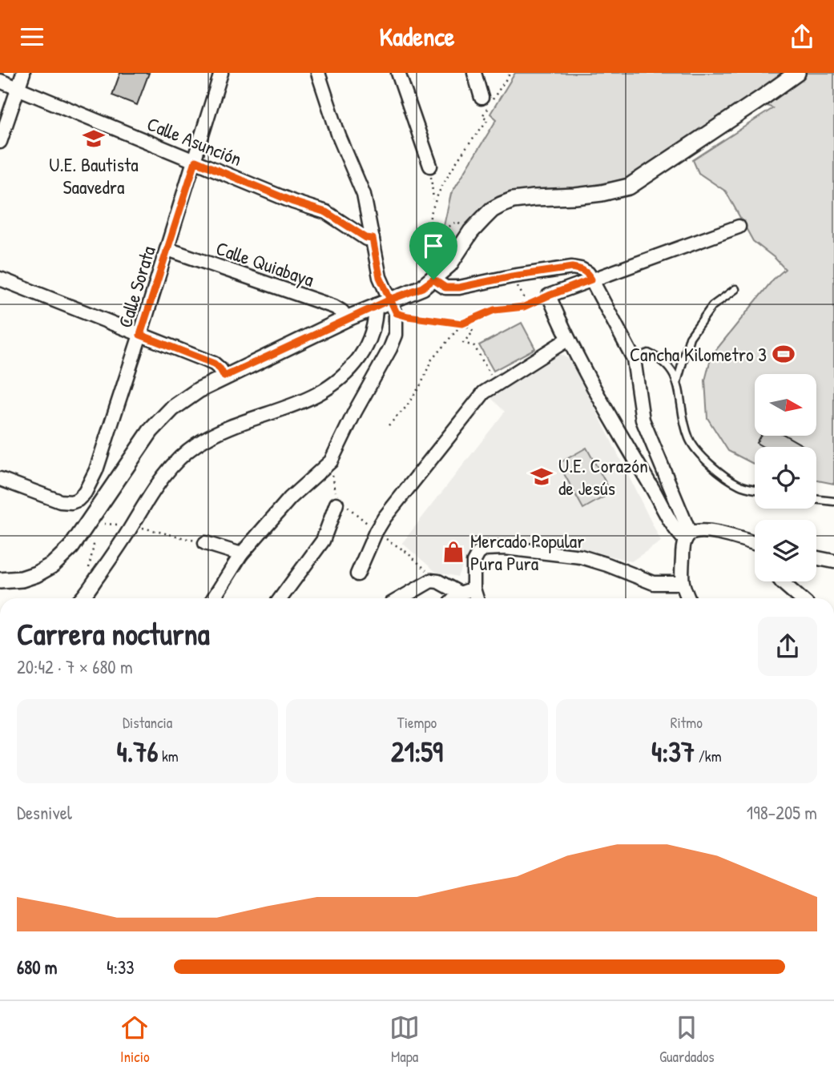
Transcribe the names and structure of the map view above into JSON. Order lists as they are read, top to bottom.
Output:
{
  "streets": {
    "street": ["Calle Asunción", "Calle Quiabaya", "Calle Sorata"]
  },
  "crossings": [
    ["Calle Asunción", "Calle Sorata"],
    ["Calle Quiabaya", "Calle Sorata"]
  ],
  "places": {
    "school or university": ["U.E. Bautista Saavedra", "U.E. Corazón de Jesús"],
    "sports": ["Cancha Kilometro 3"],
    "shop": ["Mercado Popular Pura Pura"]
  },
  "north": "right",
  "page": {
    "header": "Kadence",
    "heading": ["Carrera nocturna", "20:42 · 7 × 680 m"],
    "stats": [
      ["Distancia", "4.76 km"],
      ["Tiempo", "21:59"],
      ["Ritmo", "4:37 /km"]
    ],
    "chart": ["Desnivel", "198–205 m"],
    "list": [
      {
        "name": "680 m",
        "note": "4:33"
      }
    ],
    "tabs": ["Inicio", "Mapa", "Guardados"]
  }
}
